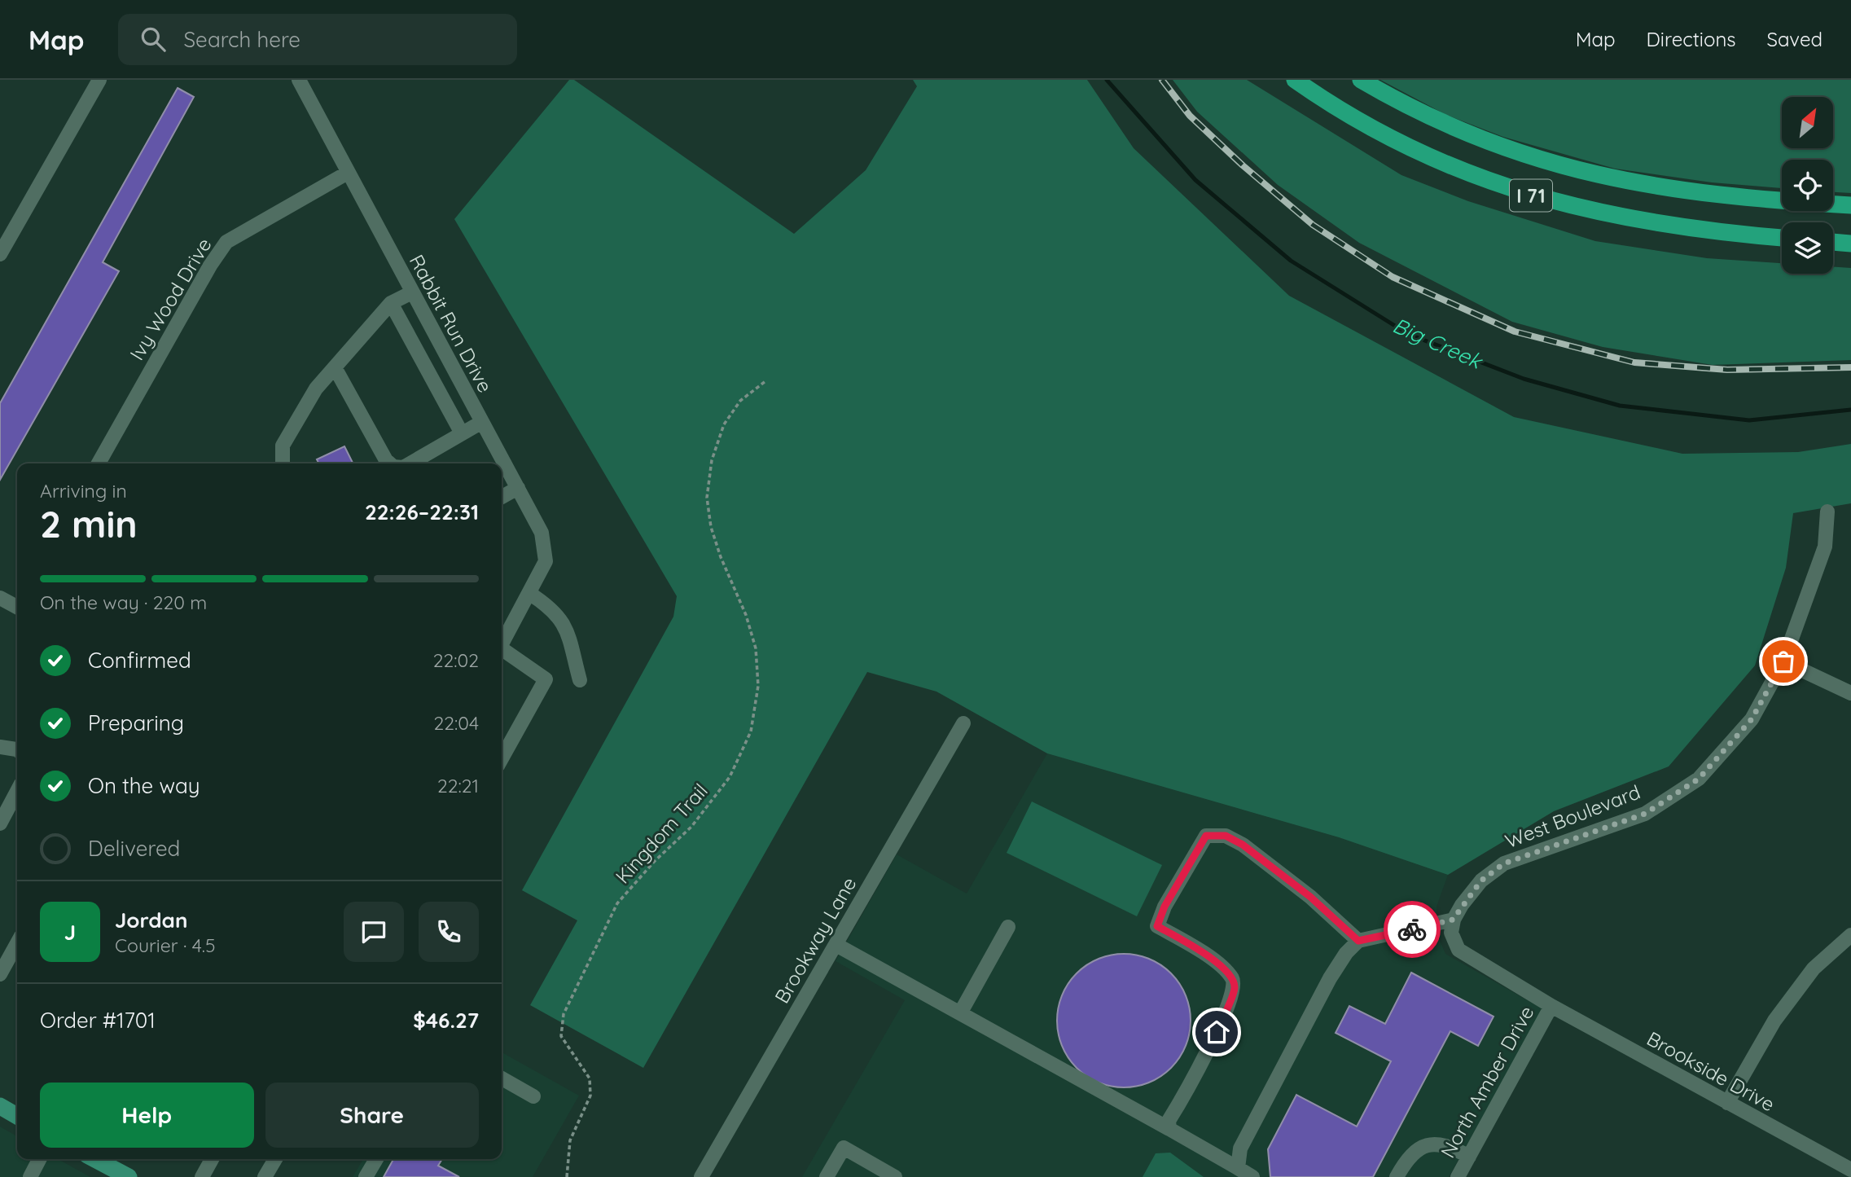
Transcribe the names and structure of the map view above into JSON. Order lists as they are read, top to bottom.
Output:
{
  "streets": {
    "highway": ["I 71"],
    "street": [
      "Ivy Wood Drive",
      "Rabbit Run Drive",
      "West Boulevard",
      "Brookway Lane",
      "Brookside Drive",
      "North Amber Drive"
    ],
    "path": ["Kingdom Trail"]
  },
  "crossings": [
    ["Ivy Wood Drive", "Rabbit Run Drive"],
    ["Brookside Drive", "North Amber Drive"]
  ],
  "water": ["Big Creek"],
  "north": "top right",
  "page": {
    "header": "Map",
    "search": "Search here",
    "nav": ["Map", "Directions", "Saved"],
    "heading": ["2 min", "Arriving in", "22:26–22:31"],
    "panel": [
      "Jordan",
      "Courier · 4.5",
      "Order #1701",
      "$46.27"
    ],
    "bar": "On the way · 220 m",
    "list": [
      ["Confirmed", "22:02"],
      ["Preparing", "22:04"],
      ["On the way", "22:21"],
      "Delivered"
    ],
    "round": "J",
    "buttons": ["Help", "Share"]
  }
}
